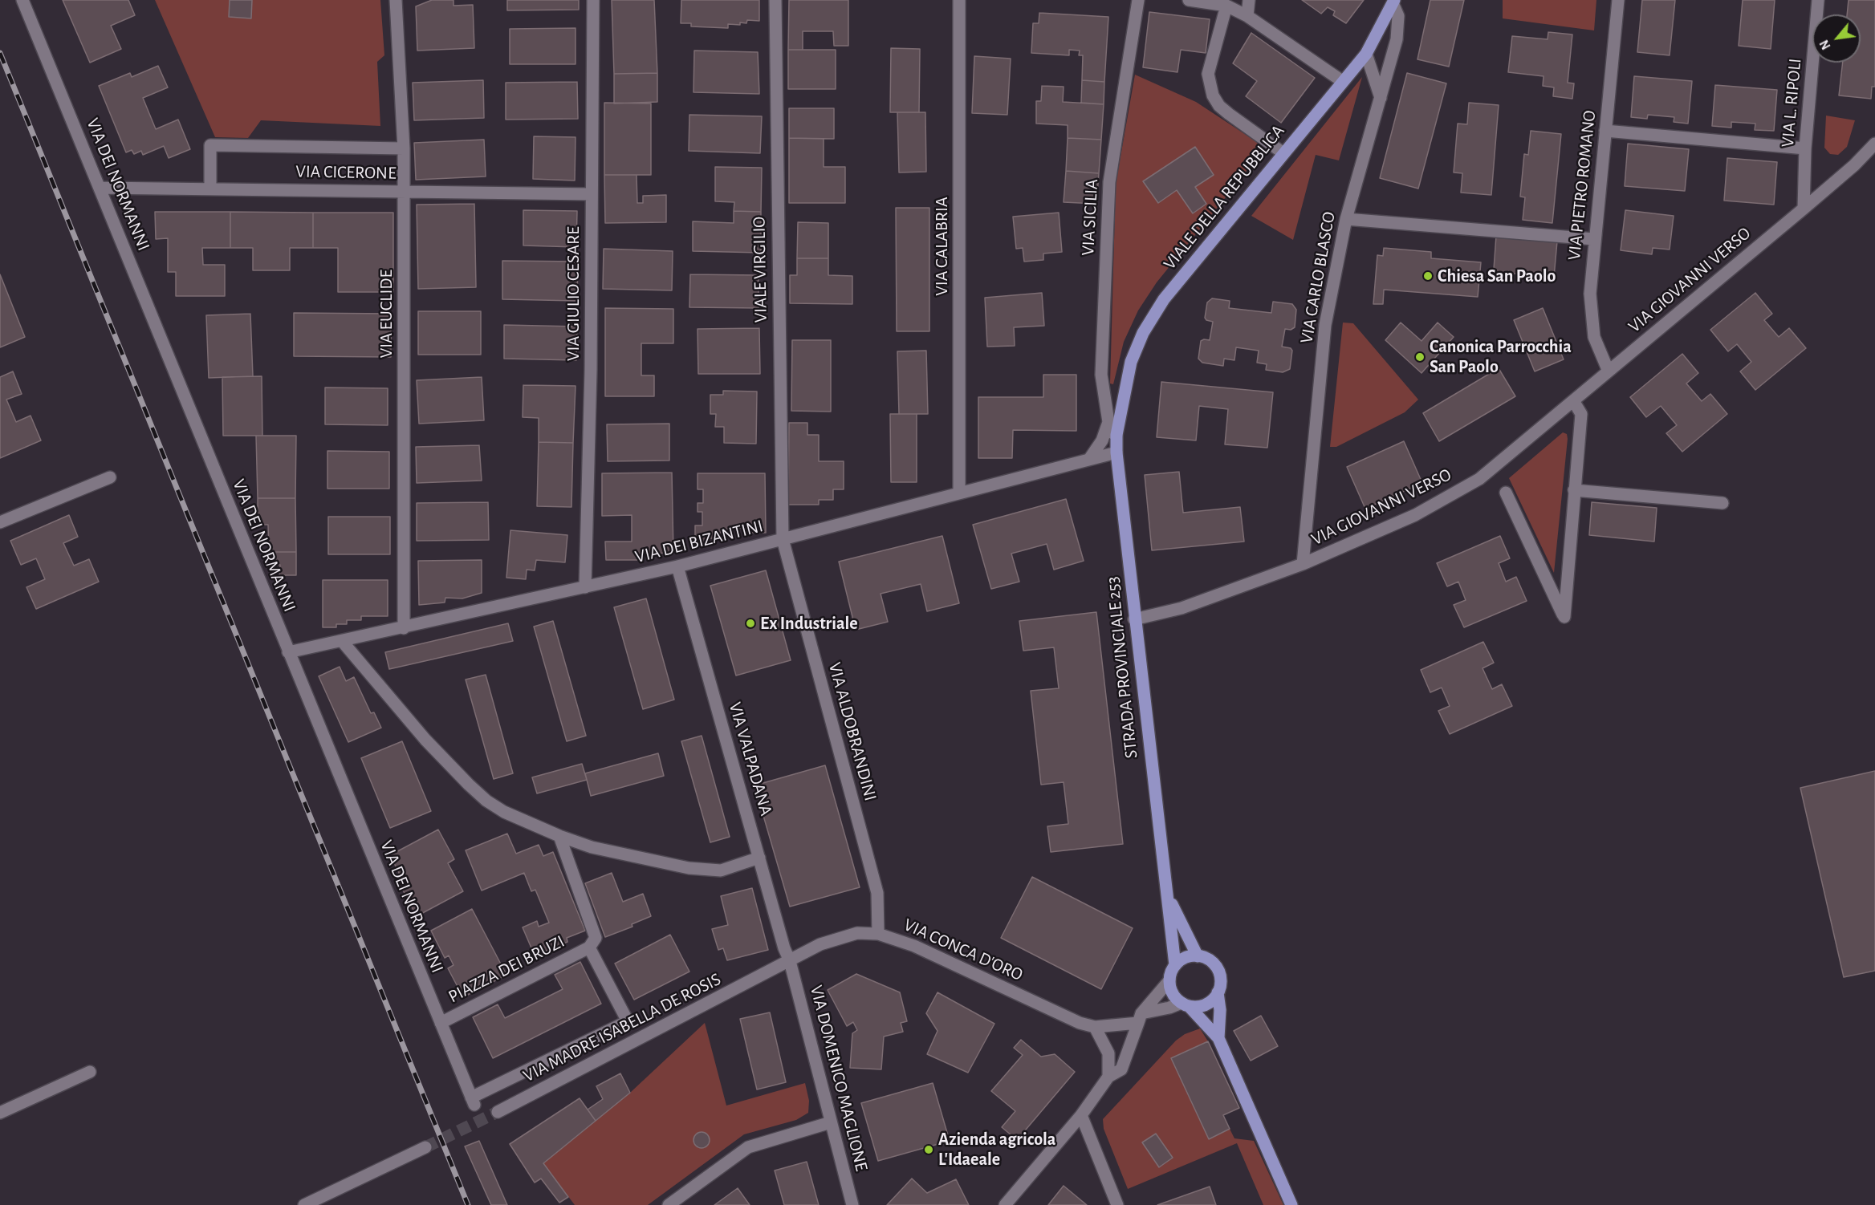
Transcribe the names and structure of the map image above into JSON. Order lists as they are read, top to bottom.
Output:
{
  "streets": {
    "main road": ["VIALE DELLA REPUBBLICA", "STRADA PROVINCIALE 253"],
    "street": [
      "VIA L. RIPOLI",
      "VIA CICERONE",
      "VIA DEI NORMANNI",
      "VIA PIETRO ROMANO",
      "VIA SICILIA",
      "VIA CALABRIA",
      "VIALE VIRGILIO",
      "VIA CARLO BLASCO",
      "VIA GIOVANNI VERSO",
      "VIA GIULIO CESARE",
      "VIA EUCLIDE",
      "VIA DEI BIZANTINI",
      "VIA ALDOBRANDINI",
      "VIA VALPADANA",
      "VIA CONCA D'ORO",
      "PIAZZA DEI BRUZI",
      "VIA MADRE ISABELLA DE ROSIS",
      "VIA DOMENICO MAGLIONE"
    ]
  },
  "crossings": [
    ["VIA L. RIPOLI", "VIA GIOVANNI VERSO"],
    ["VIA CICERONE", "VIA DEI NORMANNI"],
    ["VIA CICERONE", "VIA GIULIO CESARE"],
    ["VIA CICERONE", "VIA EUCLIDE"],
    ["VIA DEI NORMANNI", "VIA DEI BIZANTINI"],
    ["VIA DEI NORMANNI", "PIAZZA DEI BRUZI"],
    ["VIA PIETRO ROMANO", "VIA GIOVANNI VERSO"],
    ["VIALE DELLA REPUBBLICA", "VIA SICILIA"],
    ["VIALE DELLA REPUBBLICA", "VIA CARLO BLASCO"],
    ["VIALE DELLA REPUBBLICA", "STRADA PROVINCIALE 253"],
    ["VIA SICILIA", "STRADA PROVINCIALE 253"],
    ["VIA CALABRIA", "VIA DEI BIZANTINI"],
    ["VIALE VIRGILIO", "VIA DEI BIZANTINI"],
    ["VIALE VIRGILIO", "VIA ALDOBRANDINI"],
    ["VIA CARLO BLASCO", "VIA GIOVANNI VERSO"],
    ["VIA GIOVANNI VERSO", "STRADA PROVINCIALE 253"],
    ["VIA GIULIO CESARE", "VIA DEI BIZANTINI"],
    ["VIA EUCLIDE", "VIA DEI BIZANTINI"],
    ["VIA DEI BIZANTINI", "STRADA PROVINCIALE 253"],
    ["VIA DEI BIZANTINI", "VIA ALDOBRANDINI"],
    ["VIA DEI BIZANTINI", "VIA VALPADANA"],
    ["VIA ALDOBRANDINI", "VIA CONCA D'ORO"],
    ["VIA VALPADANA", "VIA CONCA D'ORO"],
    ["VIA VALPADANA", "VIA DOMENICO MAGLIONE"],
    ["VIA CONCA D'ORO", "VIA MADRE ISABELLA DE ROSIS"],
    ["VIA CONCA D'ORO", "VIA DOMENICO MAGLIONE"]
  ],
  "places": [
    "Chiesa San Paolo",
    "Canonica Parrocchia San Paolo",
    "Ex Industriale",
    "Azienda agricola L'Idaeale"
  ],
  "north": "bottom left"
}
